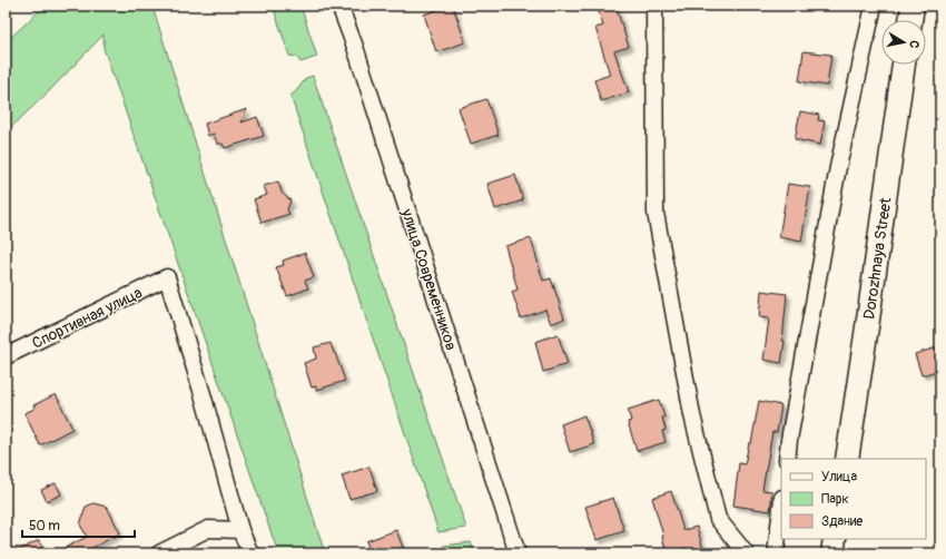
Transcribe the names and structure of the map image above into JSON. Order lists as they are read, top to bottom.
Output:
{
  "streets": {
    "street": ["Dorozhnaya Street", "улица Современников", "Спортивная улица"]
  },
  "legend": ["Улица", "Парк", "Здание"],
  "scale_bar": "50 m",
  "north": "right"
}
